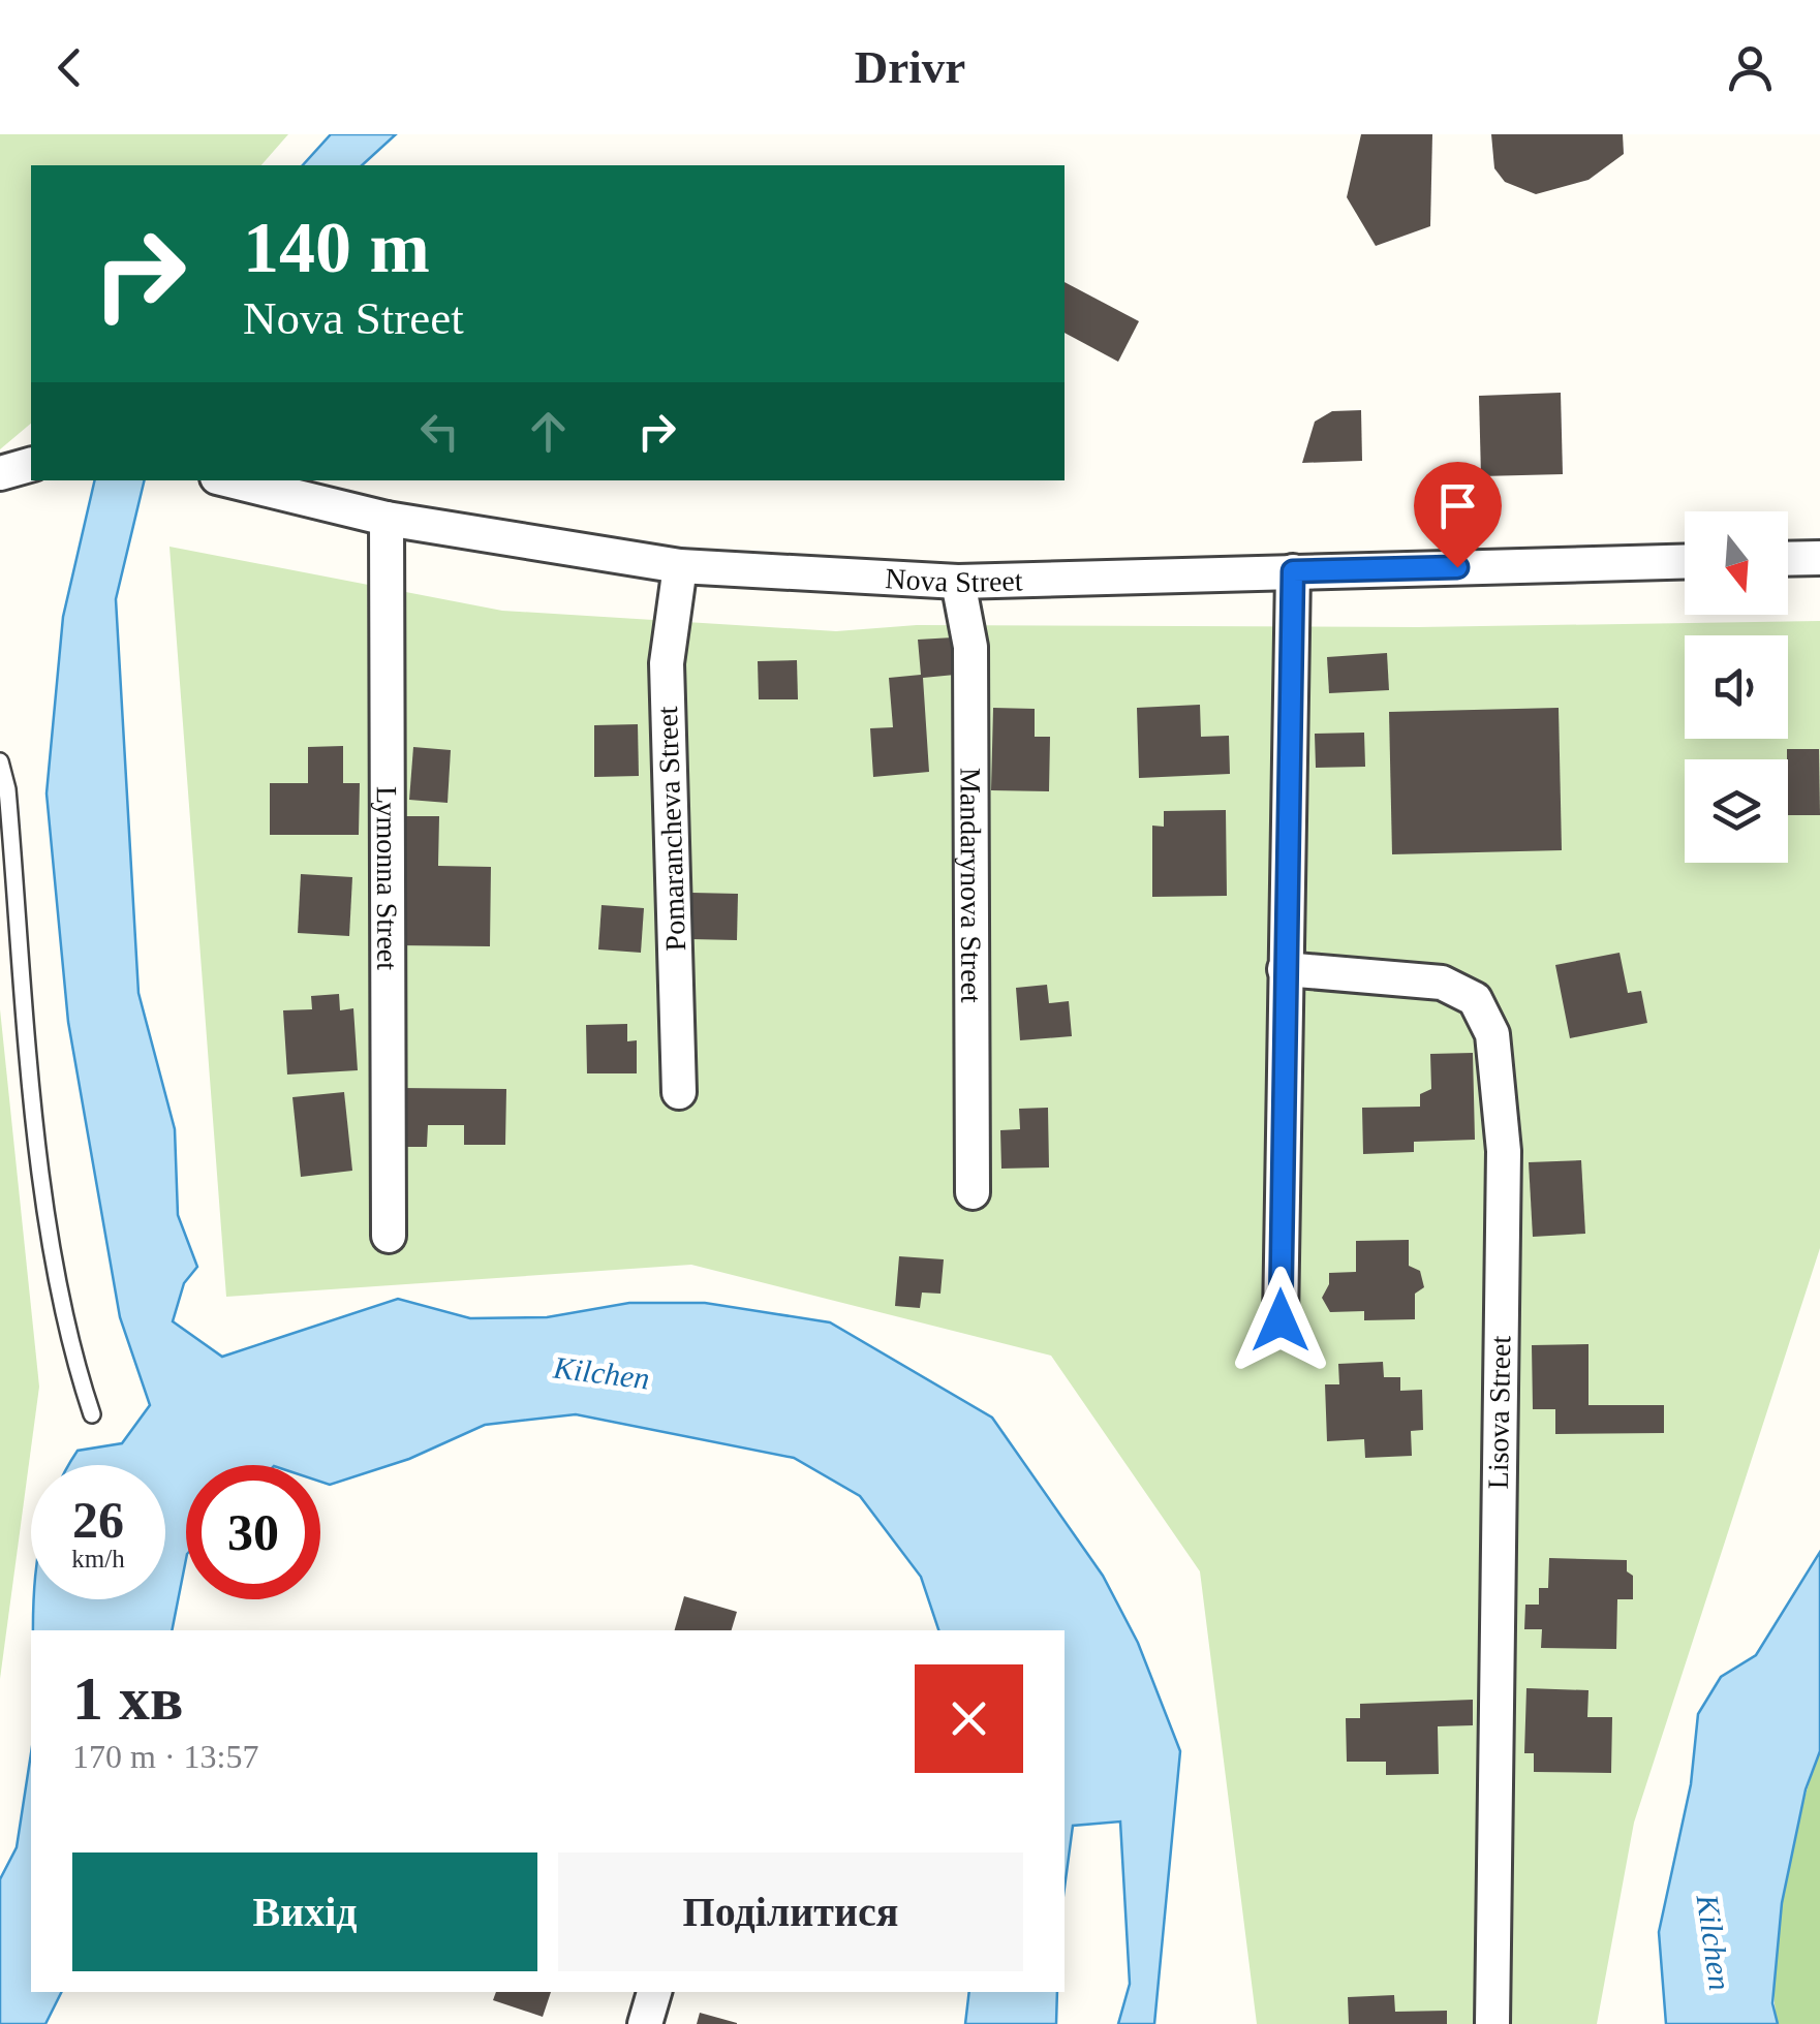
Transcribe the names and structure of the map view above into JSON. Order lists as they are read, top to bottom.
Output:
{
  "streets": {
    "street": [
      "Nova Street",
      "Pomarancheva Street",
      "Lymonna Street",
      "Mandarynova Street",
      "Lisova Street"
    ]
  },
  "crossings": [
    ["Nova Street", "Pomarancheva Street"],
    ["Nova Street", "Lymonna Street"],
    ["Nova Street", "Mandarynova Street"]
  ],
  "water": ["Kilchen"],
  "north": "bottom",
  "page": {
    "header": "Drivr",
    "turn": ["140 m", "Nova Street"],
    "speed": "26 km/h",
    "limit": "30",
    "heading": ["1 хв", "170 m · 13:57"],
    "buttons": ["Вихід", "Поділитися"]
  }
}
